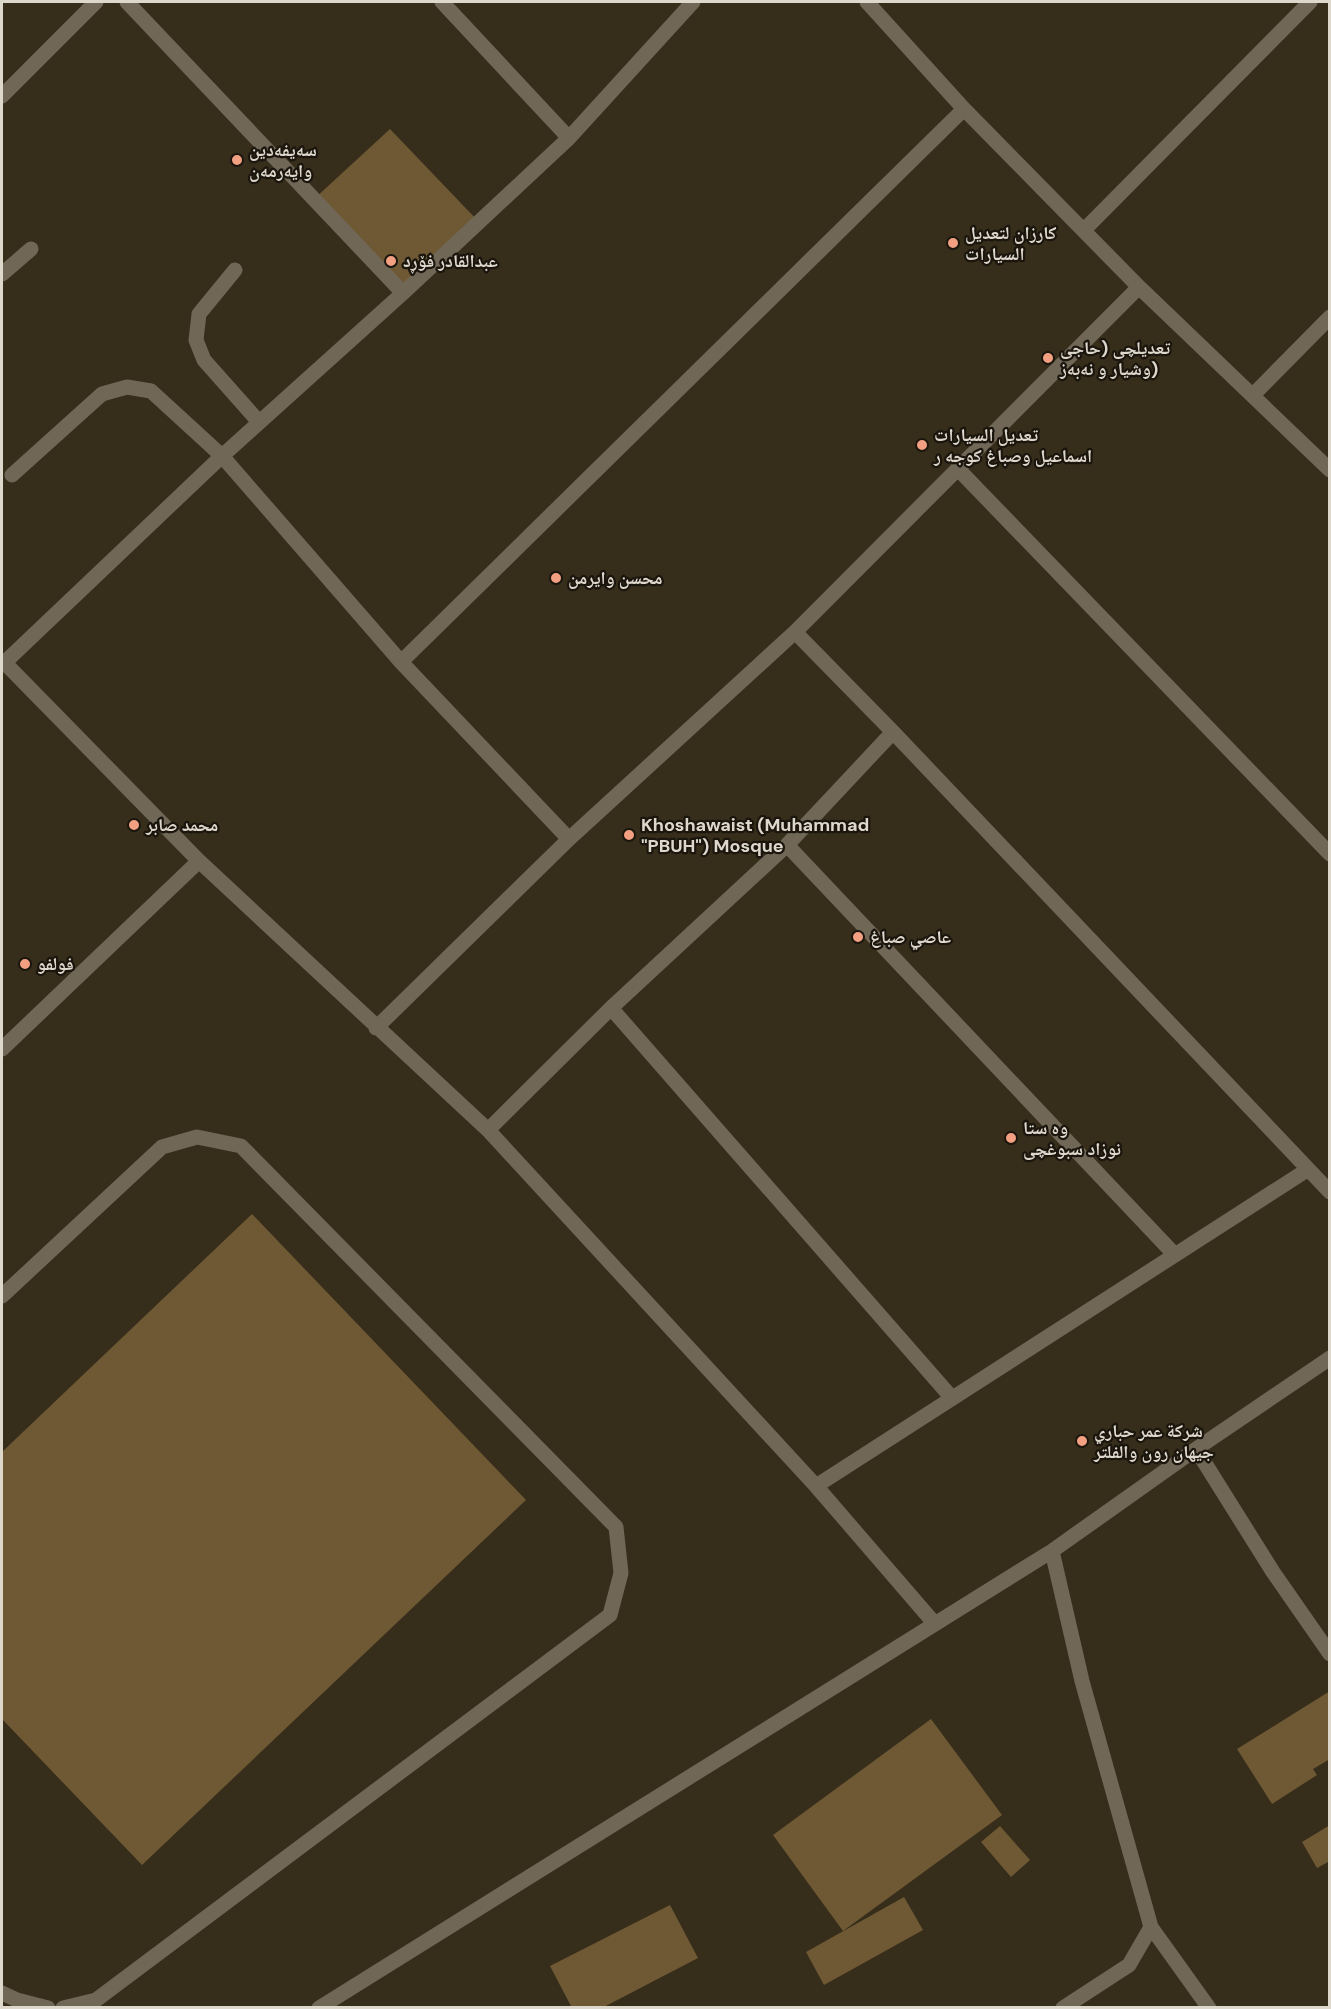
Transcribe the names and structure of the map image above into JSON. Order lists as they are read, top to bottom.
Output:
{
  "places": [
    "سەیفەدین وایەرمەن",
    "كارزان لتعديل السيارات",
    "عبدالقادر فۆڕد",
    "تعديلچى (حاجى وشيار و نەبەز)",
    "تعديل السيارات اسماعيل وصباغ كوجه ر",
    "محسن وایرمن",
    "محمد صابر",
    "Khoshawaist (Muhammad \"PBUH\") Mosque",
    "عاصي صباغ",
    "فولفو",
    "وه ستا نوزاد سبوغچى",
    "شركة عمر حباري جيھان رون والفلتر"
  ]
}
